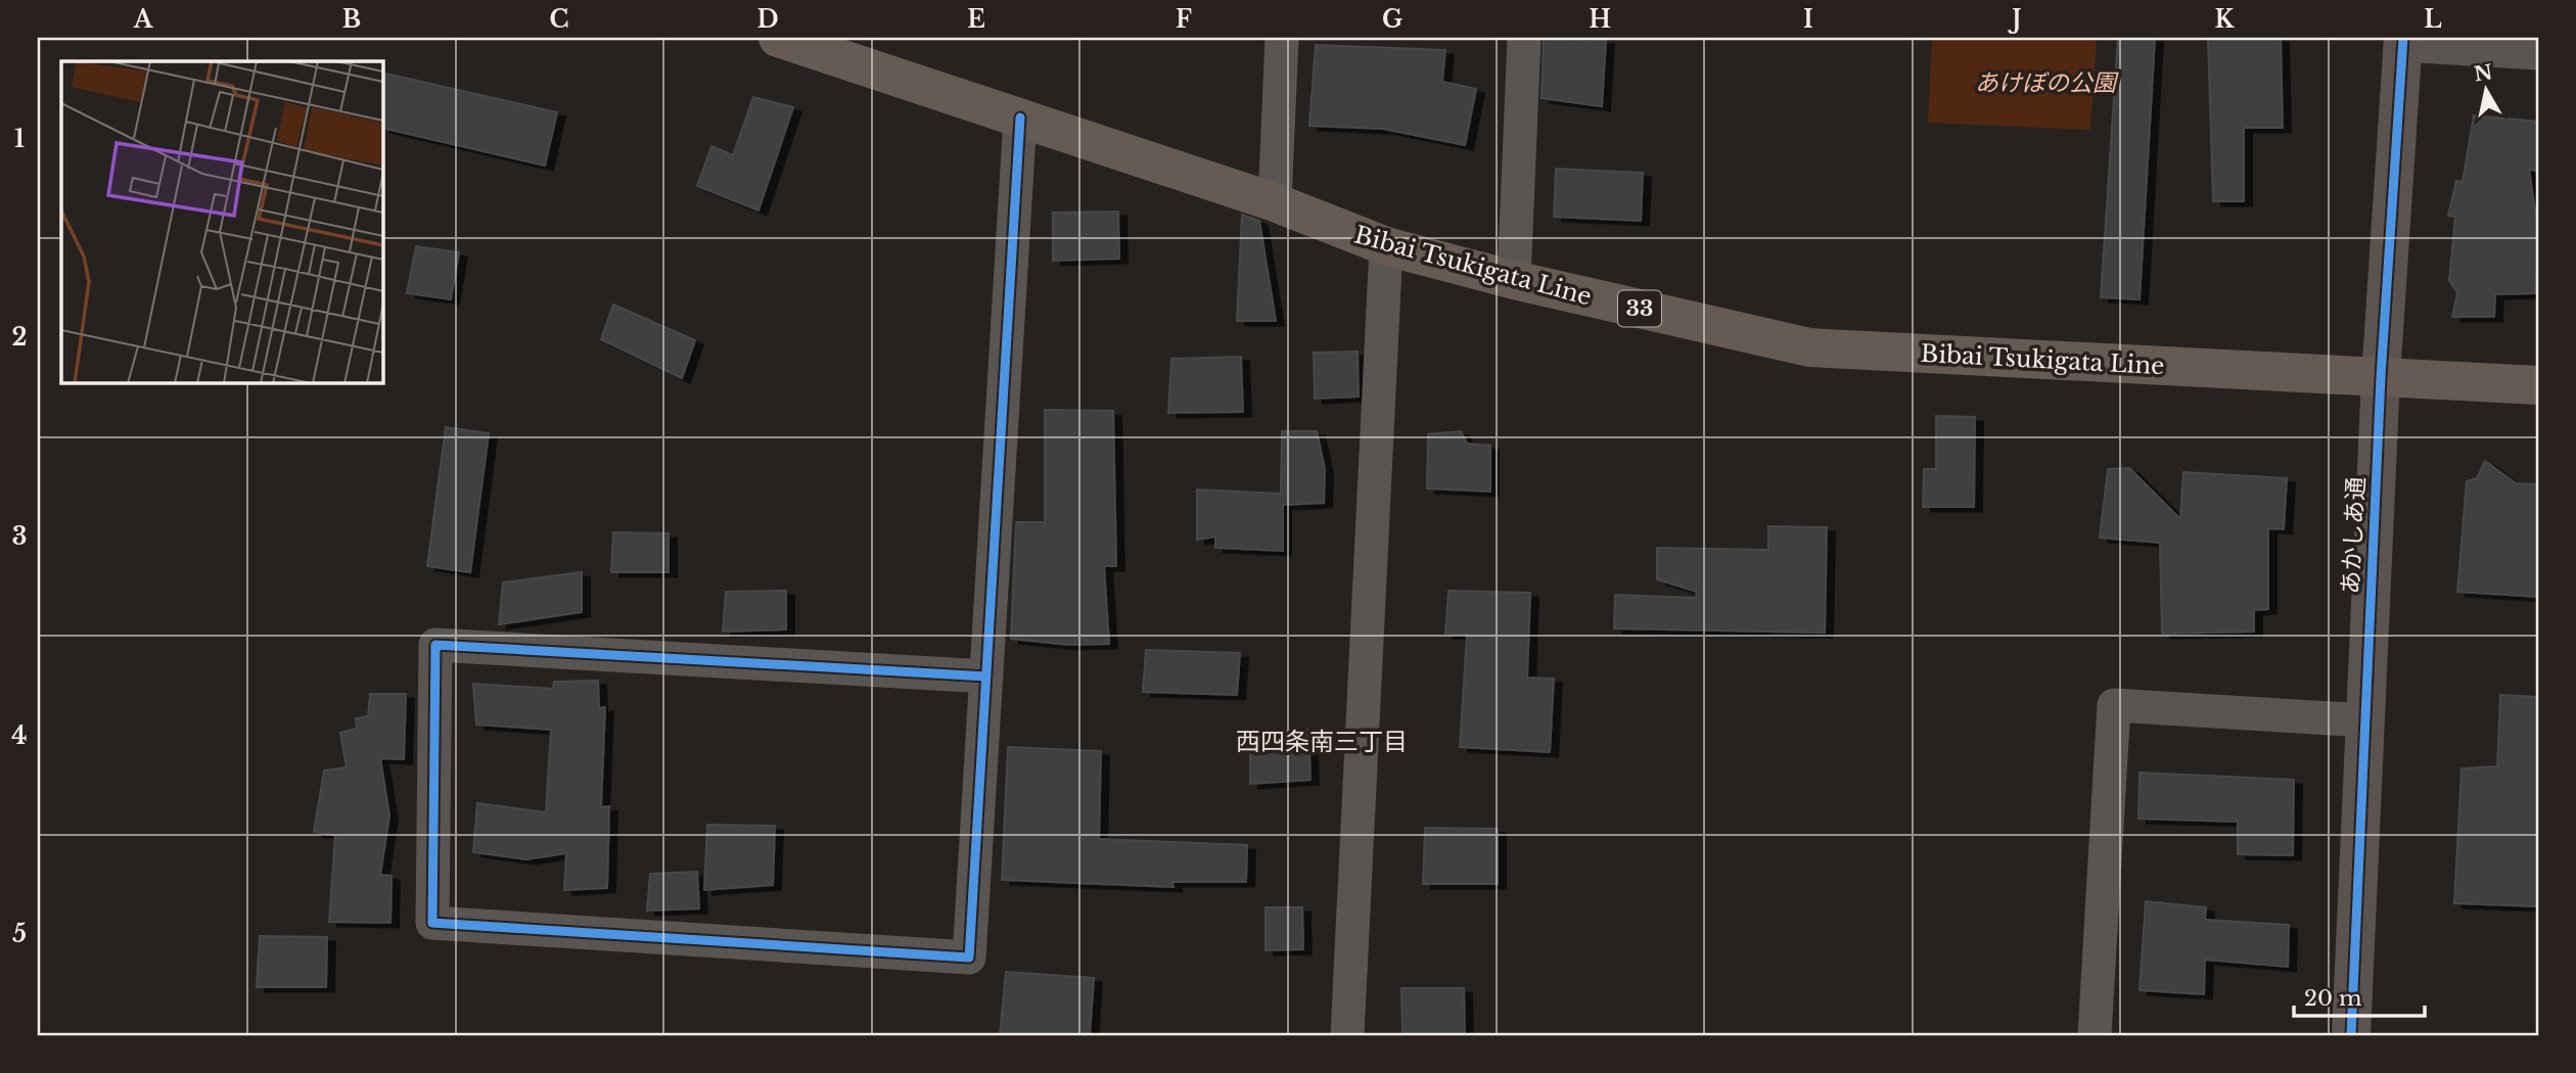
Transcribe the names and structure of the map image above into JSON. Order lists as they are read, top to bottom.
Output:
{
  "streets": {
    "main road": ["Bibai Tsukigata Line", "33"],
    "street": ["あかしあ通"]
  },
  "crossings": [
    ["Bibai Tsukigata Line", "あかしあ通"]
  ],
  "districts": ["西四条南三丁目"],
  "parks": ["あけぼの公園"],
  "scale_bar": "20 m",
  "north": "top",
  "grid": {
    "columns": [
      "A",
      "B",
      "C",
      "D",
      "E",
      "F",
      "G",
      "H",
      "I",
      "J",
      "K",
      "L"
    ],
    "rows": [
      "1",
      "2",
      "3",
      "4",
      "5"
    ]
  }
}
